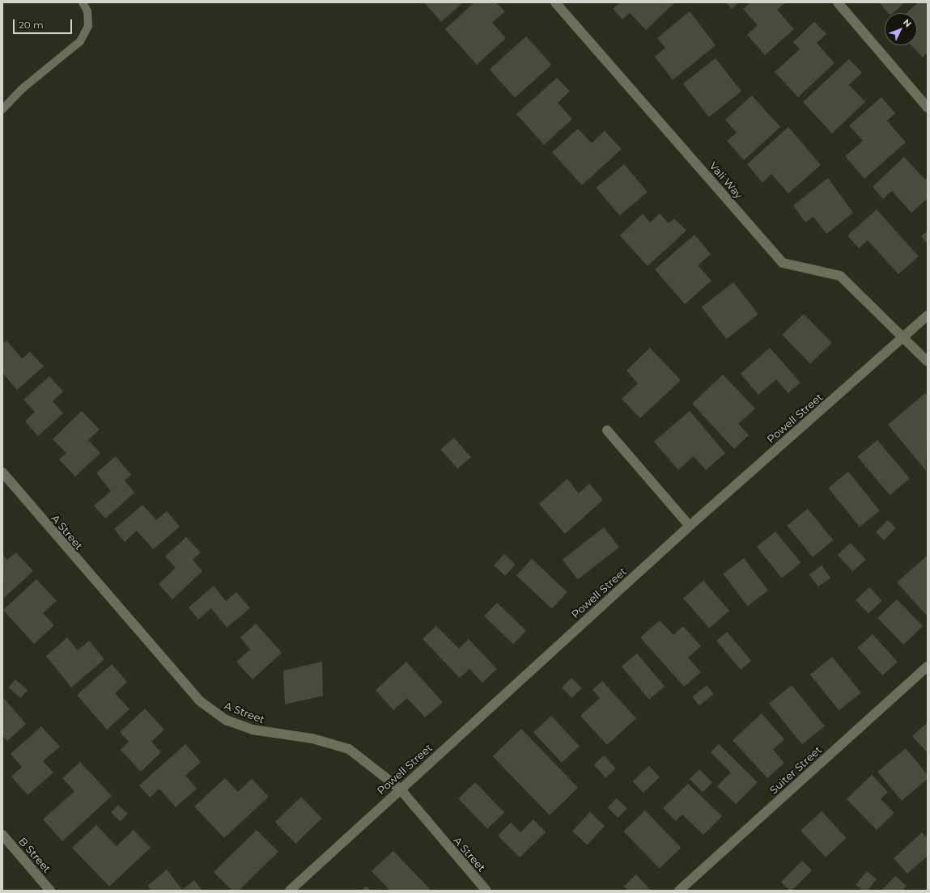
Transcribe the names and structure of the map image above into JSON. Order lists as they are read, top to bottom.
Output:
{
  "streets": {
    "street": [
      "Vali Way",
      "Powell Street",
      "A Street",
      "Suiter Street",
      "B Street"
    ]
  },
  "crossings": [
    ["Vali Way", "Powell Street"],
    ["Powell Street", "A Street"]
  ],
  "scale_bar": "20 m",
  "north": "top right"
}
